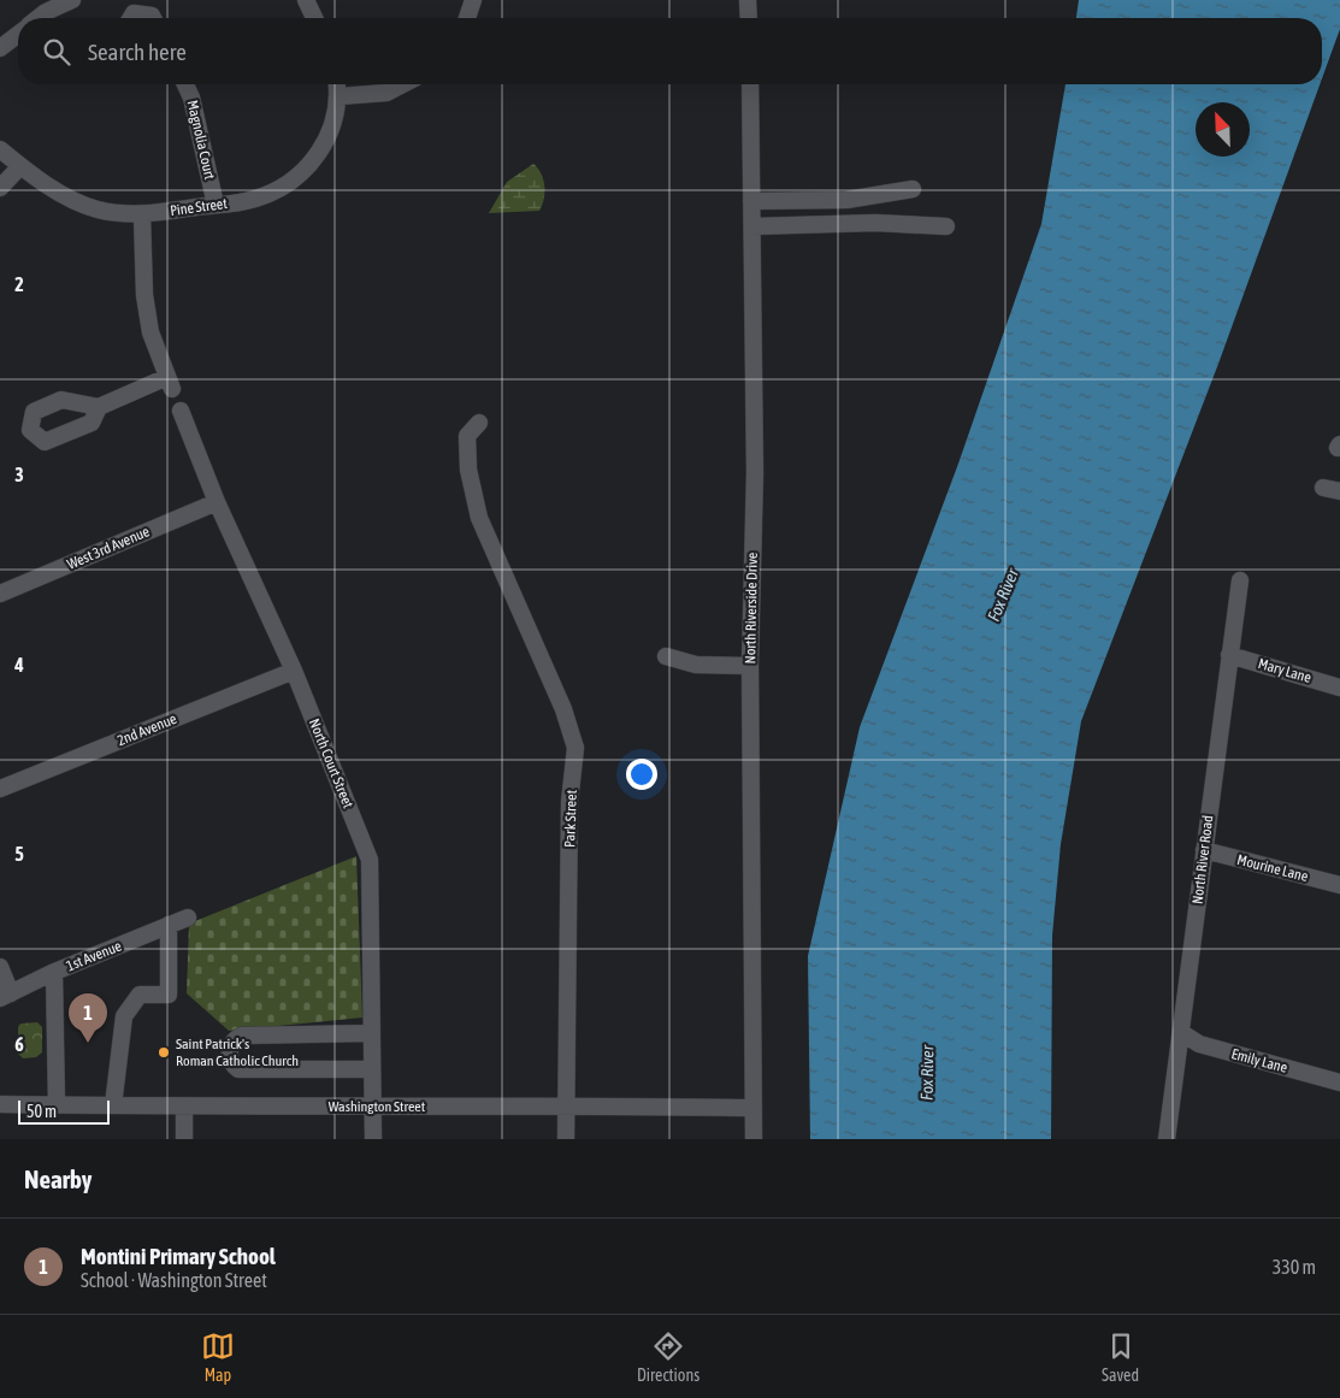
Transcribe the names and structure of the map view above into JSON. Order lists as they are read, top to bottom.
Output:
{
  "streets": {
    "street": [
      "Magnolia Court",
      "Pine Street",
      "West 3rd Avenue",
      "North Riverside Drive",
      "Mary Lane",
      "2nd Avenue",
      "North Court Street",
      "Park Street",
      "North River Road",
      "Mourine Lane",
      "1st Avenue",
      "Emily Lane",
      "Washington Street"
    ]
  },
  "crossings": [
    ["Magnolia Court", "Pine Street"],
    ["West 3rd Avenue", "North Court Street"],
    ["North Riverside Drive", "Washington Street"],
    ["Mary Lane", "North River Road"],
    ["2nd Avenue", "North Court Street"],
    ["North Court Street", "Washington Street"],
    ["Park Street", "Washington Street"],
    ["North River Road", "Mourine Lane"],
    ["North River Road", "Emily Lane"]
  ],
  "water": ["Fox River"],
  "places": ["Saint Patrick's Roman Catholic Church"],
  "scale_bar": "50 m",
  "north": "top left",
  "page": {
    "search": "Search here",
    "pins": "1",
    "scale": "50 m",
    "heading": "Nearby",
    "list": [
      {
        "mark": "1",
        "name": "Montini Primary School",
        "note": "School · Washington Street",
        "value": "330 m"
      }
    ],
    "nav": ["Map", "Directions", "Saved"]
  },
  "grid": {
    "rows": [
      "2",
      "3",
      "4",
      "5",
      "6"
    ]
  }
}
